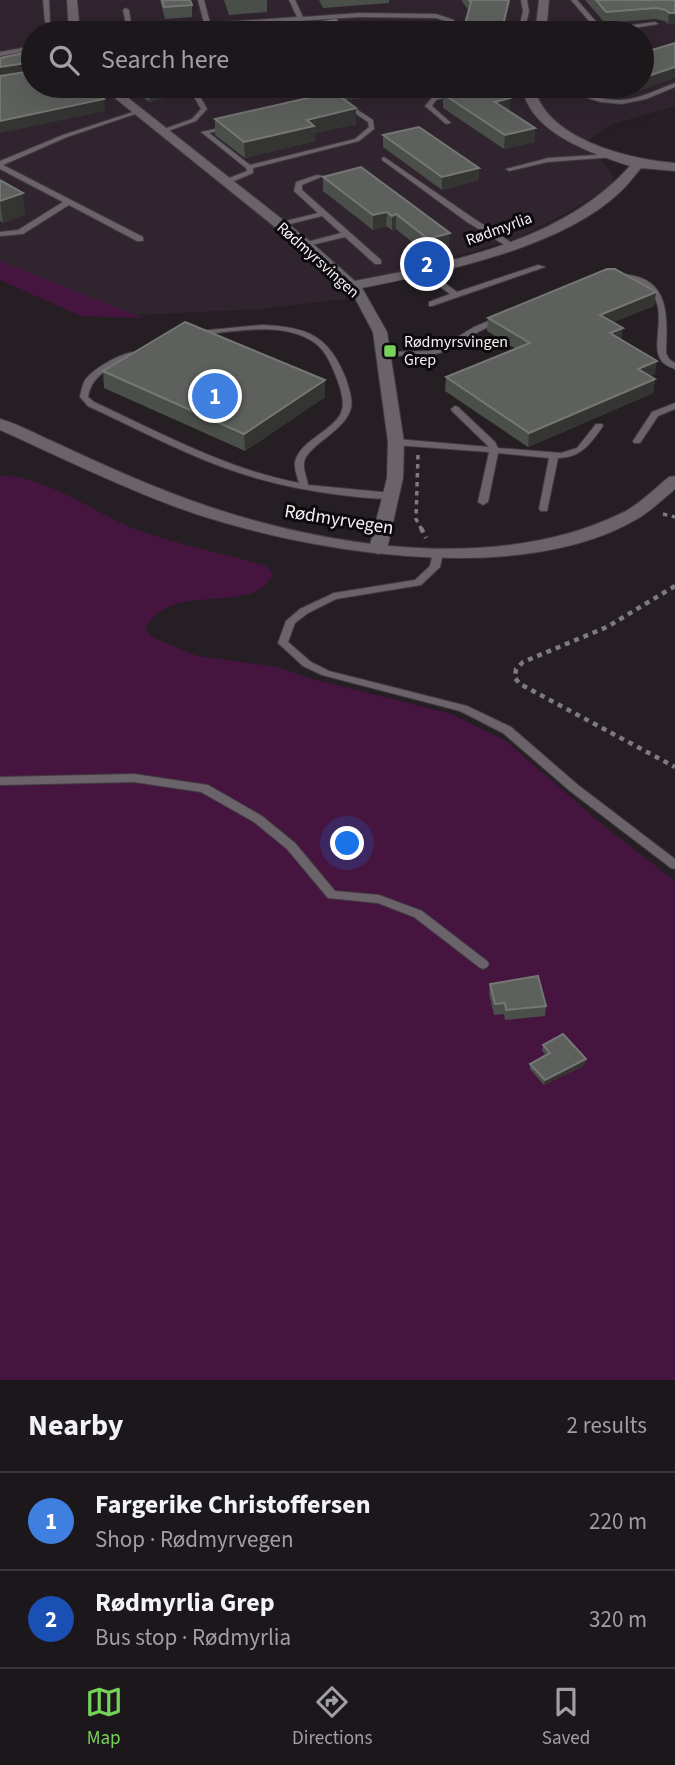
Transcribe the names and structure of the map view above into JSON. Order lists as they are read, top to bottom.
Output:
{
  "streets": {
    "street": ["Rødmyrlia", "Rødmyrsvingen", "Rødmyrvegen"]
  },
  "crossings": [
    ["Rødmyrlia", "Rødmyrsvingen"],
    ["Rødmyrsvingen", "Rødmyrvegen"]
  ],
  "places": {
    "transit": ["Rødmyrsvingen Grep"]
  },
  "page": {
    "search": "Search here",
    "pins": ["2", "1"],
    "heading": ["Nearby", "2 results"],
    "list": [
      {
        "mark": "1",
        "name": "Fargerike Christoffersen",
        "note": "Shop · Rødmyrvegen",
        "value": "220 m"
      },
      {
        "mark": "2",
        "name": "Rødmyrlia Grep",
        "note": "Bus stop · Rødmyrlia",
        "value": "320 m"
      }
    ],
    "nav": ["Map", "Directions", "Saved"]
  }
}
